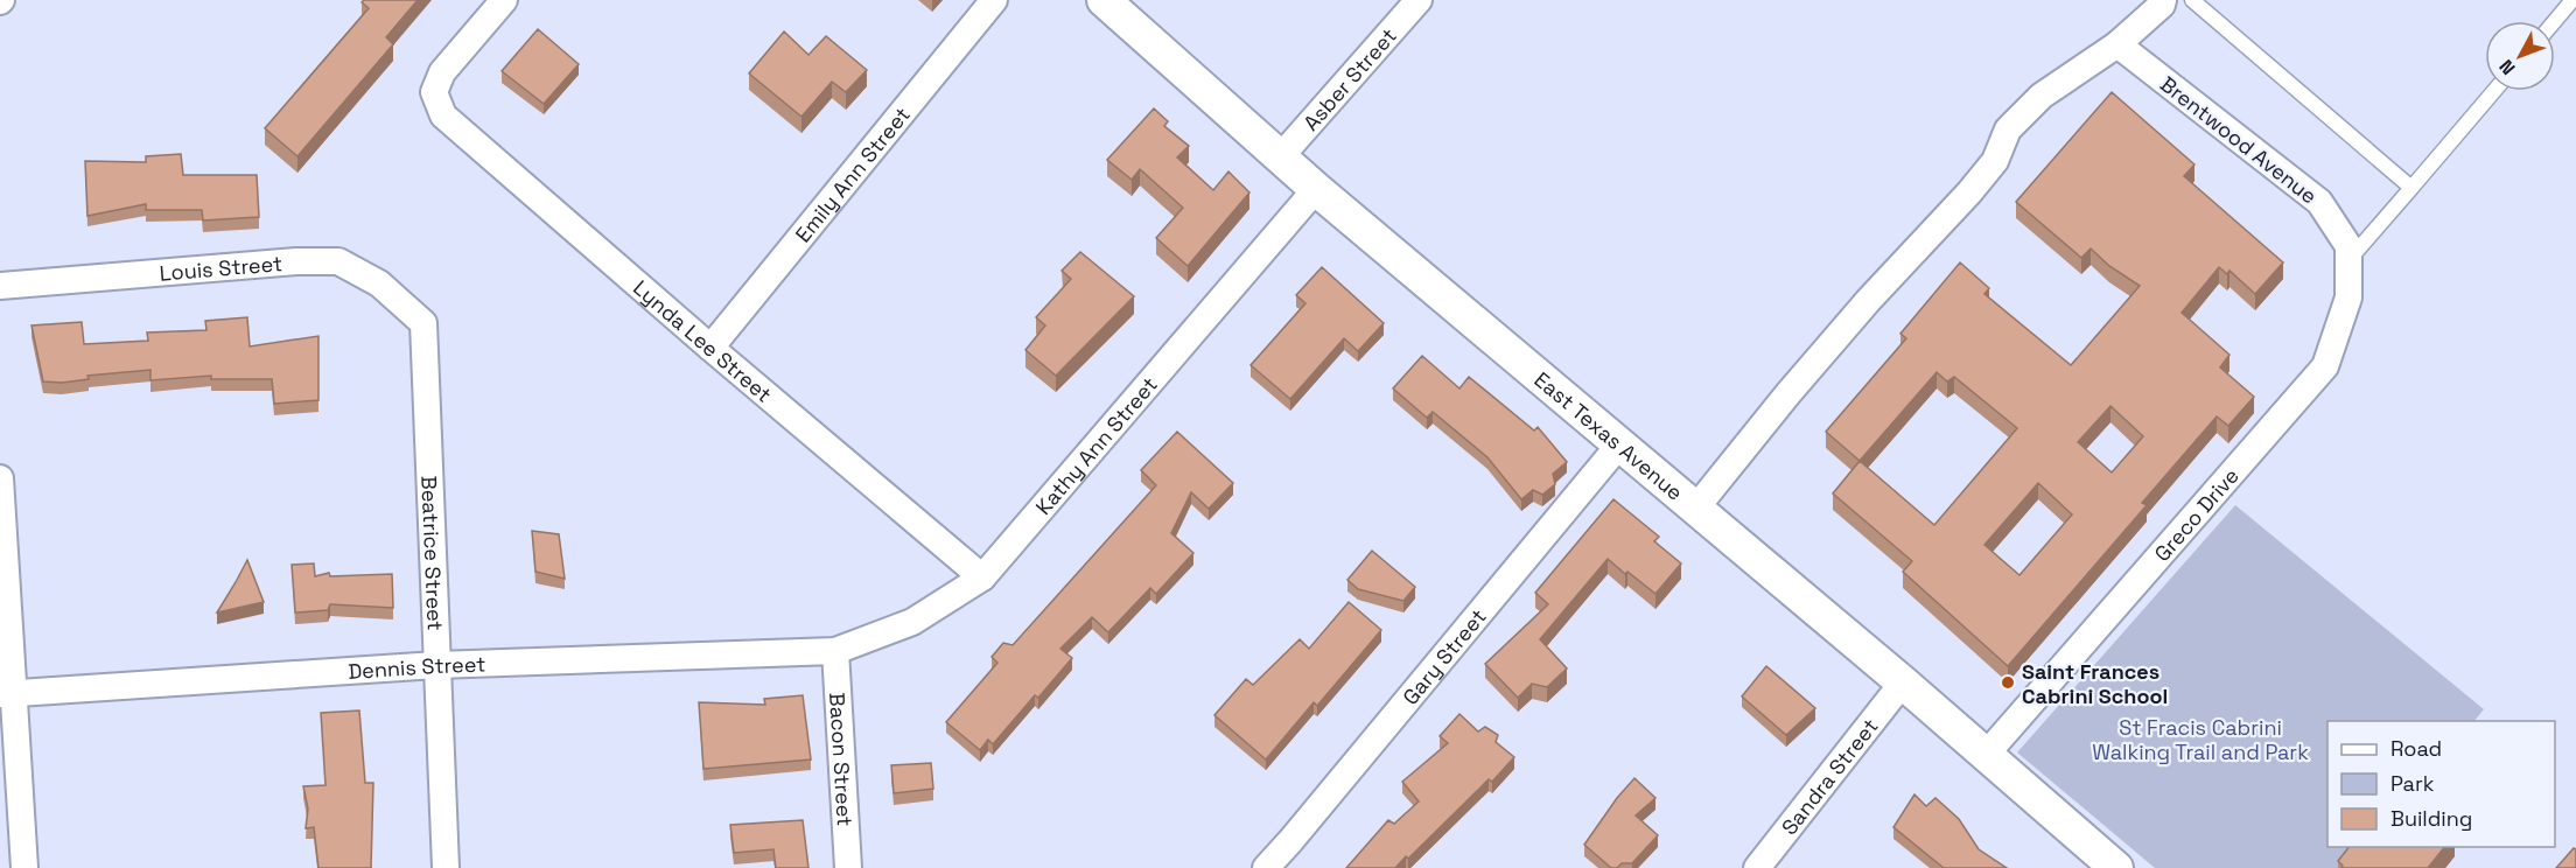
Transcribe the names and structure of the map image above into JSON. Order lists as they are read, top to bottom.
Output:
{
  "streets": {
    "street": [
      "Asber Street",
      "Brentwood Avenue",
      "Emily Ann Street",
      "Louis Street",
      "Lynda Lee Street",
      "East Texas Avenue",
      "Kathy Ann Street",
      "Greco Drive",
      "Beatrice Street",
      "Gary Street",
      "Dennis Street",
      "Bacon Street",
      "Sandra Street"
    ]
  },
  "crossings": [
    ["Asber Street", "East Texas Avenue"],
    ["Brentwood Avenue", "Greco Drive"],
    ["Emily Ann Street", "Lynda Lee Street"],
    ["Louis Street", "Beatrice Street"],
    ["Lynda Lee Street", "Kathy Ann Street"],
    ["East Texas Avenue", "Kathy Ann Street"],
    ["East Texas Avenue", "Greco Drive"],
    ["East Texas Avenue", "Gary Street"],
    ["East Texas Avenue", "Sandra Street"],
    ["Kathy Ann Street", "Dennis Street"],
    ["Kathy Ann Street", "Bacon Street"],
    ["Beatrice Street", "Dennis Street"],
    ["Dennis Street", "Bacon Street"]
  ],
  "parks": ["St Fracis Cabrini Walking Trail and Park"],
  "places": ["Saint Frances Cabrini School"],
  "legend": ["Road", "Park", "Building"],
  "north": "bottom left"
}
